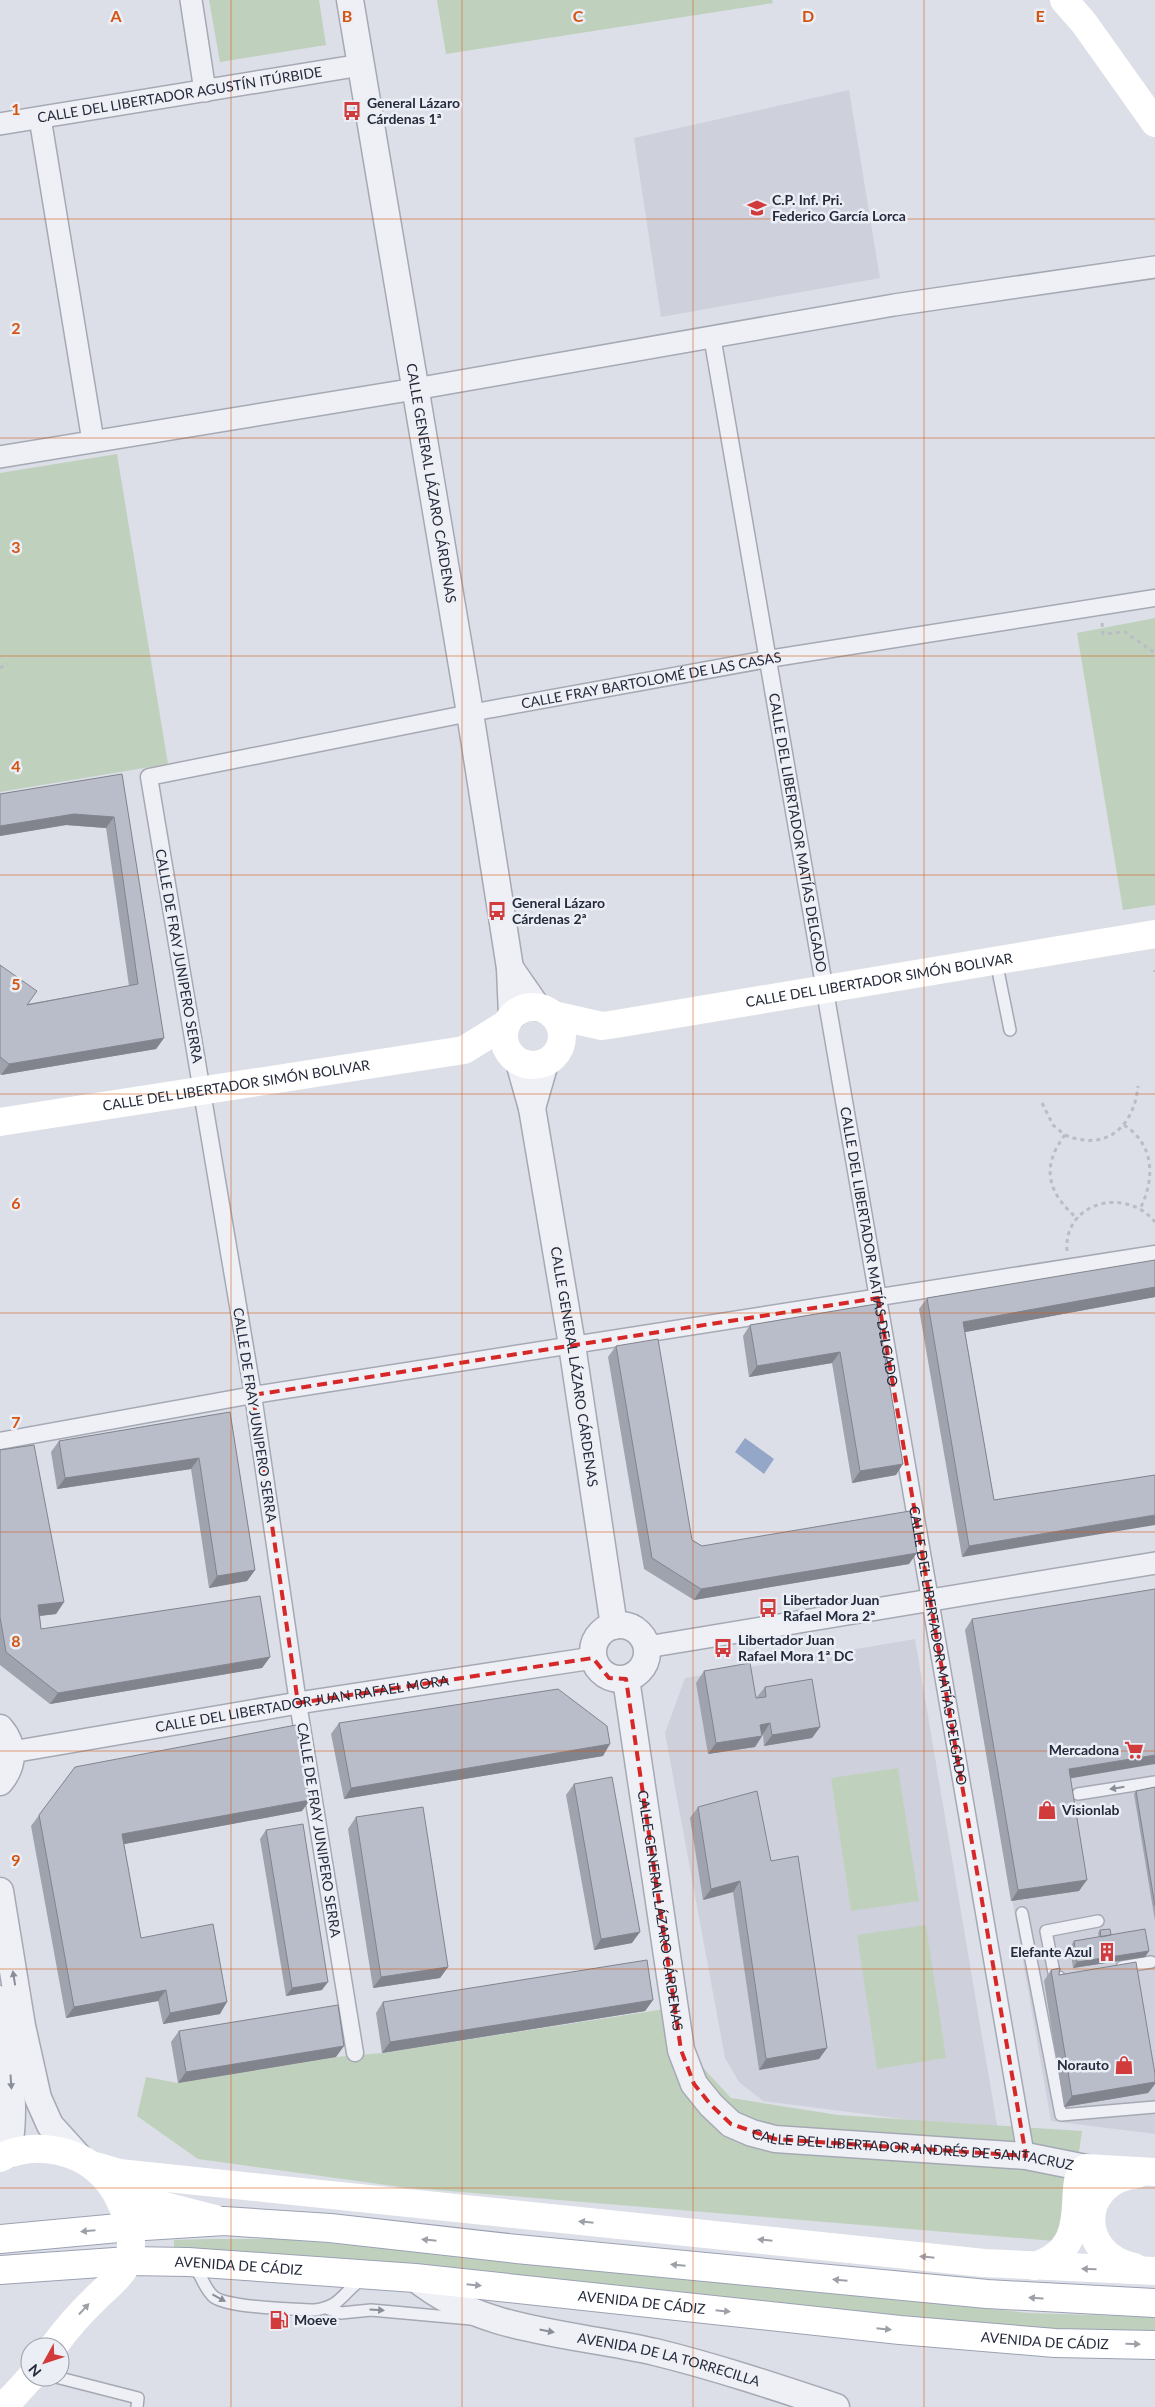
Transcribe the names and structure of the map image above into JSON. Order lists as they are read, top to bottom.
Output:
{
  "streets": {
    "main road": ["CALLE DEL LIBERTADOR SIMÓN BOLIVAR", "CALLE DEL LIBERTADOR ANDRÉS DE SANTACRUZ", "AVENIDA DE CÁDIZ"],
    "street": [
      "CALLE DEL LIBERTADOR AGUSTÍN ITÚRBIDE",
      "CALLE GENERAL LÁZARO CÁRDENAS",
      "CALLE FRAY BARTOLOMÉ DE LAS CASAS",
      "CALLE DEL LIBERTADOR MATÍAS DELGADO",
      "CALLE DE FRAY JUNIPERO SERRA",
      "CALLE DEL LIBERTADOR JUAN RAFAEL MORA",
      "AVENIDA DE LA TORRECILLA"
    ]
  },
  "crossings": [
    ["CALLE DEL LIBERTADOR AGUSTÍN ITÚRBIDE", "CALLE GENERAL LÁZARO CÁRDENAS"],
    ["CALLE GENERAL LÁZARO CÁRDENAS", "CALLE FRAY BARTOLOMÉ DE LAS CASAS"],
    ["CALLE GENERAL LÁZARO CÁRDENAS", "CALLE DEL LIBERTADOR SIMÓN BOLIVAR"],
    ["CALLE GENERAL LÁZARO CÁRDENAS", "CALLE DEL LIBERTADOR JUAN RAFAEL MORA"],
    ["CALLE GENERAL LÁZARO CÁRDENAS", "CALLE DEL LIBERTADOR ANDRÉS DE SANTACRUZ"],
    ["CALLE FRAY BARTOLOMÉ DE LAS CASAS", "CALLE DEL LIBERTADOR MATÍAS DELGADO"],
    ["CALLE FRAY BARTOLOMÉ DE LAS CASAS", "CALLE DE FRAY JUNIPERO SERRA"],
    ["CALLE DEL LIBERTADOR MATÍAS DELGADO", "CALLE DEL LIBERTADOR SIMÓN BOLIVAR"],
    ["CALLE DEL LIBERTADOR MATÍAS DELGADO", "CALLE DEL LIBERTADOR ANDRÉS DE SANTACRUZ"],
    ["CALLE DE FRAY JUNIPERO SERRA", "CALLE DEL LIBERTADOR SIMÓN BOLIVAR"],
    ["CALLE DE FRAY JUNIPERO SERRA", "CALLE DEL LIBERTADOR JUAN RAFAEL MORA"],
    ["AVENIDA DE CÁDIZ", "AVENIDA DE LA TORRECILLA"]
  ],
  "one_way": ["AVENIDA DE LA TORRECILLA"],
  "places": {
    "bus stop": [
      "General Lázaro Cárdenas 1ª",
      "General Lázaro Cárdenas 2ª",
      "Libertador Juan Rafael Mora 2ª",
      "Libertador Juan Rafael Mora 1ª DC"
    ],
    "school or university": ["C.P. Inf. Pri. Federico García Lorca"],
    "supermarket": ["Mercadona"],
    "shop": ["Visionlab", "Norauto"],
    "building": ["Elefante Azul"],
    "fuel station": ["Moeve"]
  },
  "north": "bottom left",
  "grid": {
    "columns": [
      "A",
      "B",
      "C",
      "D",
      "E"
    ],
    "rows": [
      "1",
      "2",
      "3",
      "4",
      "5",
      "6",
      "7",
      "8",
      "9"
    ]
  }
}
